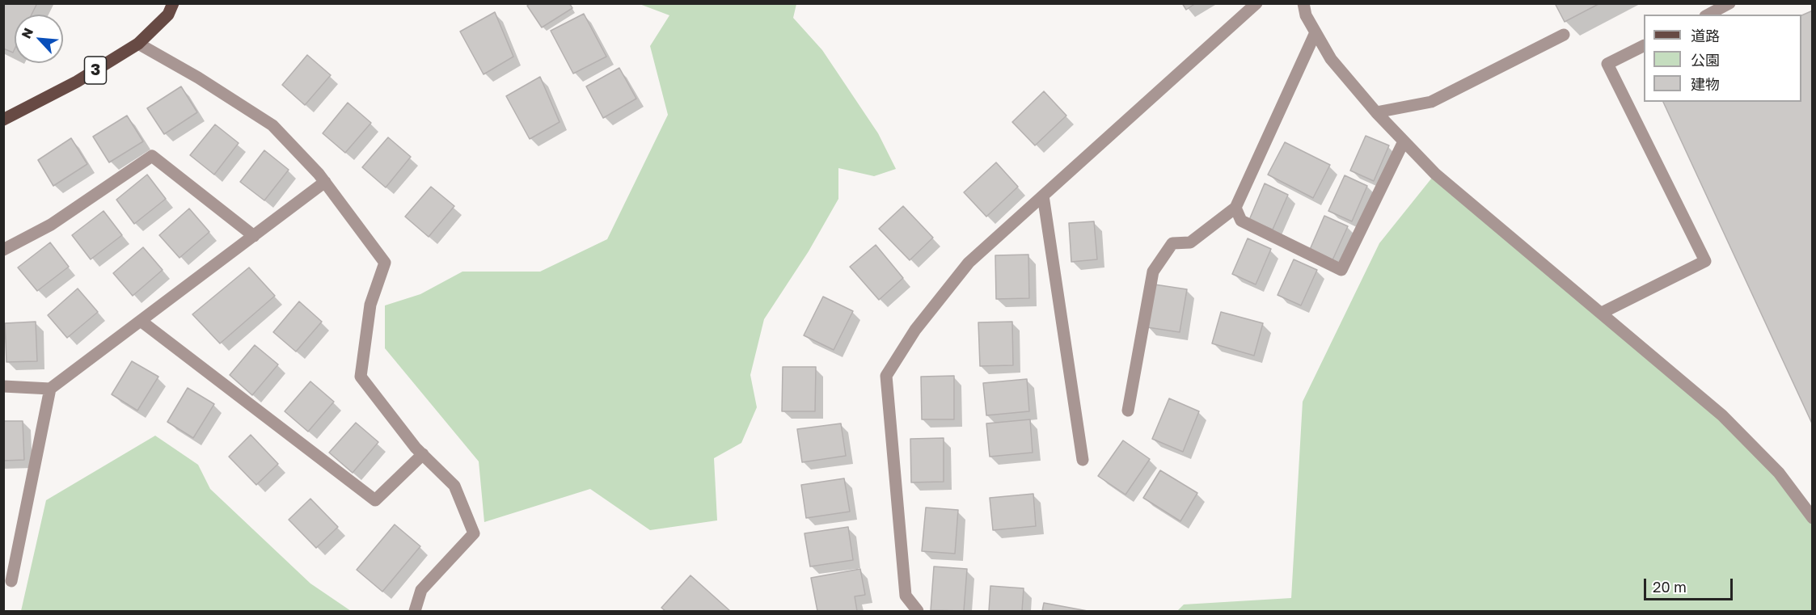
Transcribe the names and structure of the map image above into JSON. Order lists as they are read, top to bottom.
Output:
{
  "streets": {
    "main road": ["3"]
  },
  "legend": ["道路", "公園", "建物"],
  "scale_bar": "20 m",
  "north": "top left"
}
